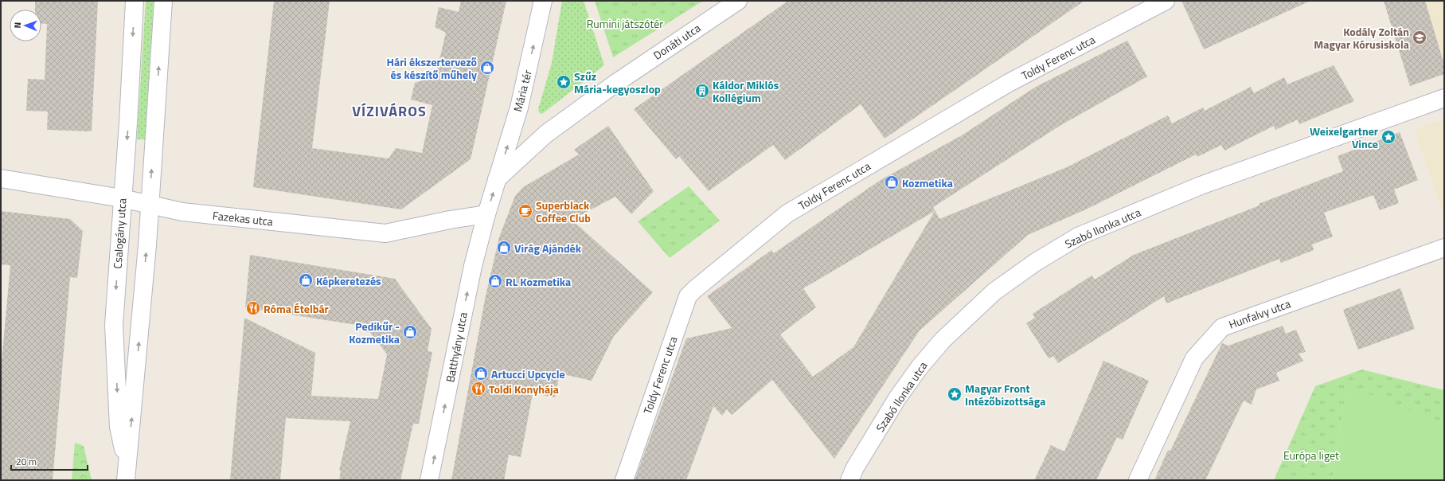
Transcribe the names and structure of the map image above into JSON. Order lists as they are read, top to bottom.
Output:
{
  "streets": {
    "street": [
      "Donáti utca",
      "Toldy Ferenc utca",
      "Mária tér",
      "Fazekas utca",
      "Szabó Ilonka utca",
      "Csalogány utca",
      "Hunfalvy utca",
      "Batthyány utca"
    ]
  },
  "crossings": [
    ["Donáti utca", "Mária tér"],
    ["Mária tér", "Fazekas utca"],
    ["Mária tér", "Batthyány utca"],
    ["Fazekas utca", "Csalogány utca"],
    ["Fazekas utca", "Batthyány utca"]
  ],
  "one_way": ["Mária tér", "Batthyány utca"],
  "districts": ["VÍZIVÁROS"],
  "parks": ["Rumini játszótér", "Európa liget"],
  "places": {
    "school or university": ["Kodály Zoltán Magyar Kórusiskola"],
    "shop": [
      "Hári ékszertervező és készítő műhely",
      "Kozmetika",
      "Virág Ajándék",
      "Képkeretezés",
      "RL Kozmetika",
      "Pedikűr - Kozmetika",
      "Artucci Upcycle"
    ],
    "place": ["Szűz Mária-kegyoszlop", "Weixelgartner Vince", "Magyar Front Intézőbizottsága"],
    "building": ["Káldor Miklós Kollégium"],
    "cafe": ["Superblack Coffee Club"],
    "restaurant": ["Róma Ételbár", "Toldi Konyhája"]
  },
  "scale_bar": "20 m",
  "north": "left"
}
